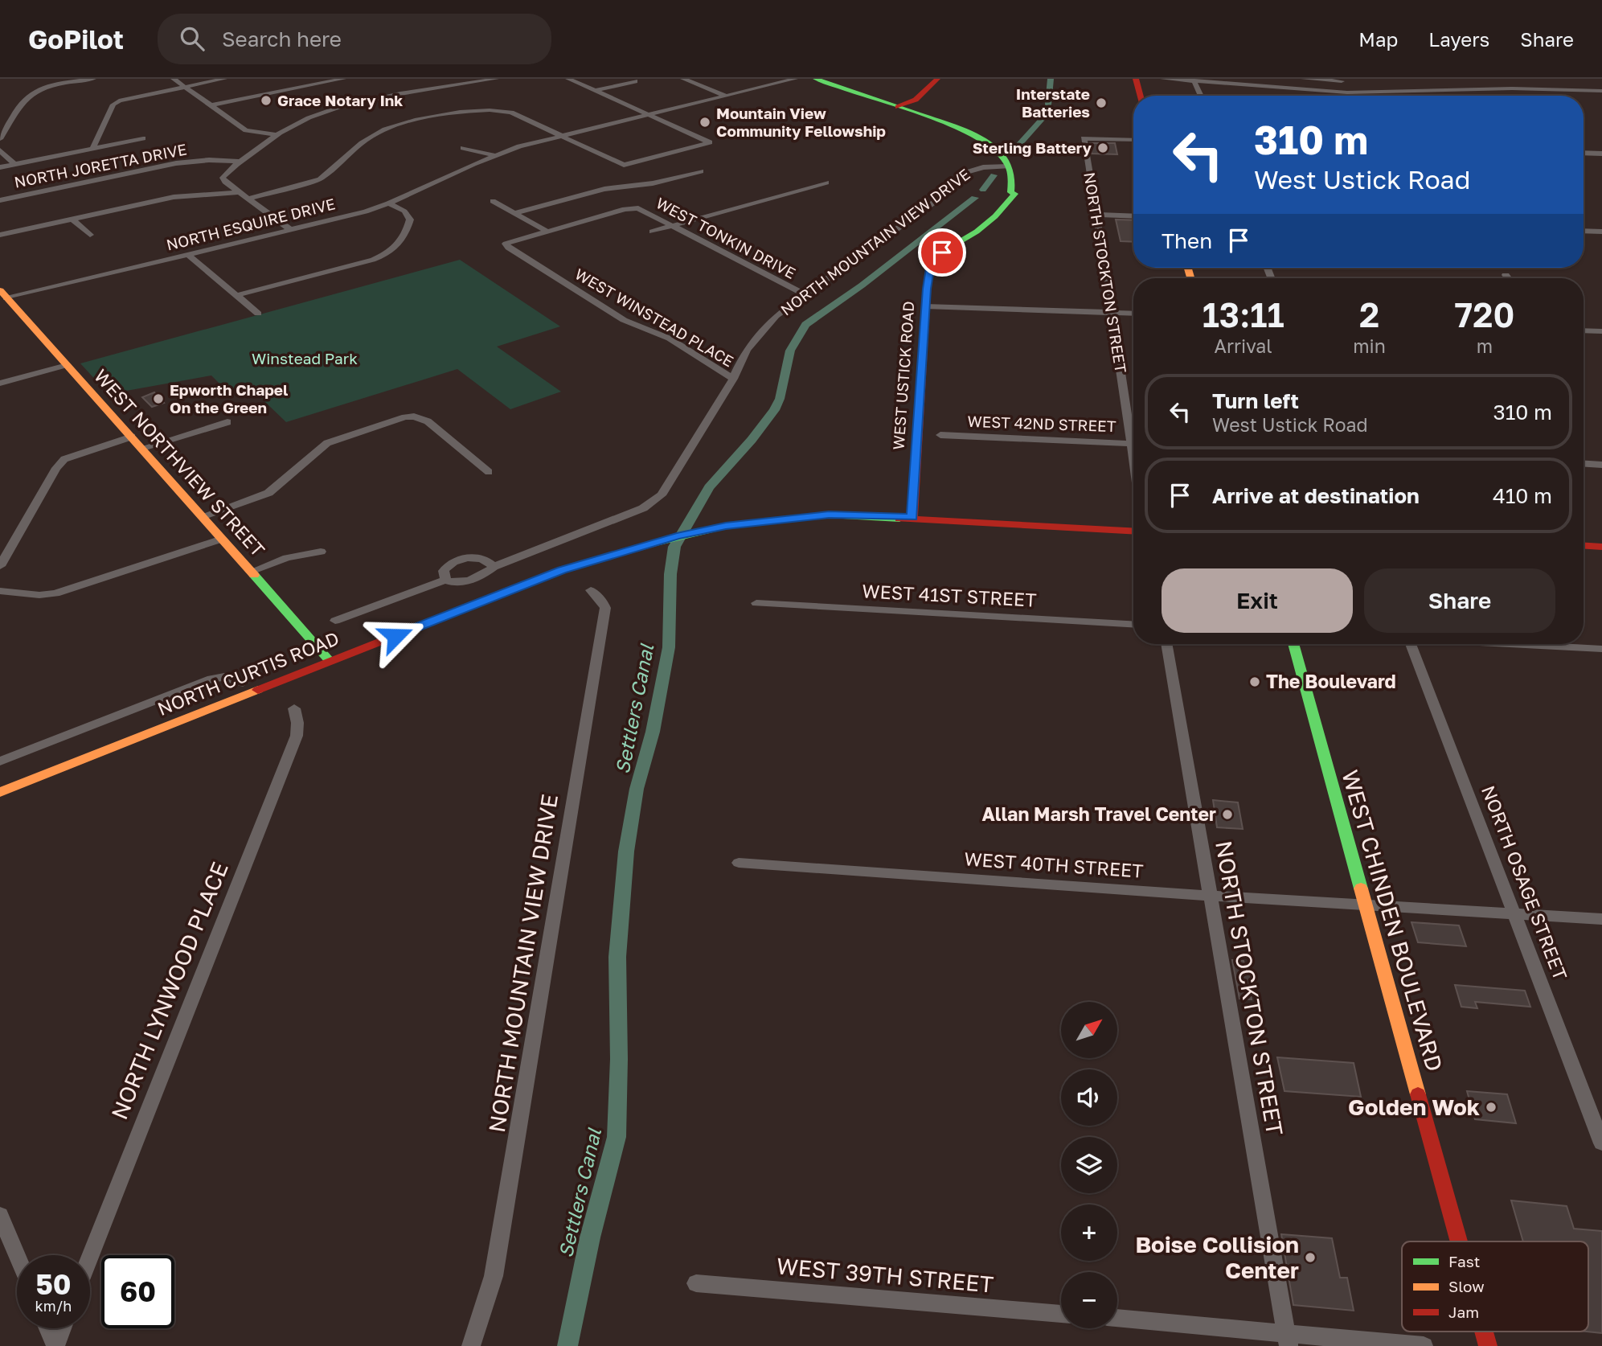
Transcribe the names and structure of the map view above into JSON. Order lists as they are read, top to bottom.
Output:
{
  "streets": {
    "main road": [
      "WEST USTICK ROAD",
      "WEST NORTHVIEW STREET",
      "NORTH CURTIS ROAD",
      "WEST CHINDEN BOULEVARD"
    ],
    "street": [
      "NORTH JORETTA DRIVE",
      "NORTH ESQUIRE DRIVE",
      "WEST TONKIN DRIVE",
      "NORTH MOUNTAIN VIEW DRIVE",
      "NORTH STOCKTON STREET",
      "WEST WINSTEAD PLACE",
      "WEST 42ND STREET",
      "WEST 41ST STREET",
      "WEST 40TH STREET",
      "NORTH OSAGE STREET",
      "NORTH LYNWOOD PLACE",
      "WEST 39TH STREET"
    ]
  },
  "crossings": [
    ["NORTH ESQUIRE DRIVE", "WEST NORTHVIEW STREET"],
    ["WEST TONKIN DRIVE", "NORTH MOUNTAIN VIEW DRIVE"],
    ["WEST TONKIN DRIVE", "WEST WINSTEAD PLACE"],
    ["NORTH MOUNTAIN VIEW DRIVE", "WEST WINSTEAD PLACE"],
    ["NORTH MOUNTAIN VIEW DRIVE", "WEST USTICK ROAD"],
    ["NORTH MOUNTAIN VIEW DRIVE", "NORTH CURTIS ROAD"],
    ["NORTH STOCKTON STREET", "WEST 40TH STREET"],
    ["WEST USTICK ROAD", "NORTH CURTIS ROAD"],
    ["WEST NORTHVIEW STREET", "NORTH CURTIS ROAD"],
    ["WEST 40TH STREET", "NORTH OSAGE STREET"],
    ["WEST 40TH STREET", "WEST CHINDEN BOULEVARD"]
  ],
  "water": ["Settlers Canal"],
  "parks": ["Winstead Park"],
  "places": [
    "Grace Notary Ink",
    "Interstate Batteries",
    "Mountain View Community Fellowship",
    "Sterling Battery",
    "Epworth Chapel On the Green",
    "The Boulevard",
    "Allan Marsh Travel Center",
    "Golden Wok",
    "Boise Collision Center"
  ],
  "legend": ["Fast", "Slow", "Jam"],
  "north": "top right",
  "page": {
    "header": "GoPilot",
    "search": "Search here",
    "nav": ["Map", "Layers", "Share"],
    "turn": ["310 m", "West Ustick Road"],
    "then": "Then",
    "eta": [
      "13:11",
      "Arrival",
      "2",
      "min",
      "720",
      "m"
    ],
    "list": [
      {
        "name": "Turn left",
        "note": "West Ustick Road",
        "value": "310 m"
      },
      {
        "name": "Arrive at destination",
        "value": "410 m"
      }
    ],
    "buttons": ["Exit", "Share"],
    "map_buttons": ["+", "−"],
    "speed": "50 km/h",
    "limit": "60"
  }
}
